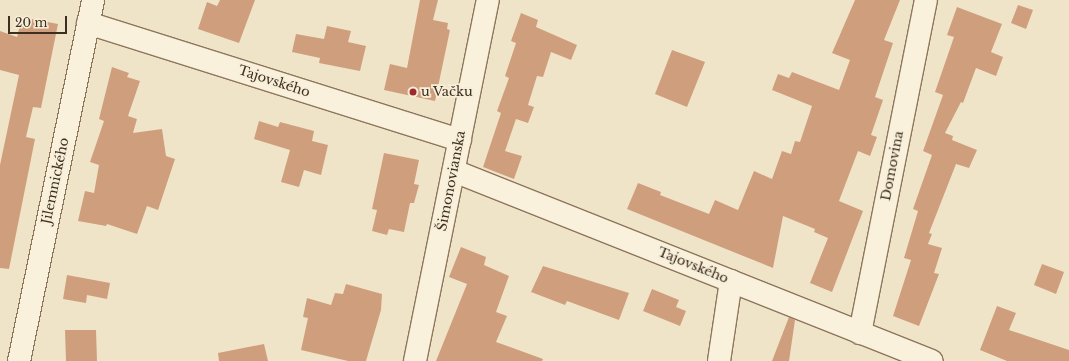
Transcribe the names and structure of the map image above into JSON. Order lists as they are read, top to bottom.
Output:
{
  "streets": {
    "street": [
      "Tajovského",
      "Domovina",
      "Jilemnického",
      "Šimonovianska"
    ]
  },
  "crossings": [
    ["Tajovského", "Domovina"],
    ["Tajovského", "Jilemnického"],
    ["Tajovského", "Šimonovianska"]
  ],
  "places": ["u Vačku"],
  "scale_bar": "20 m"
}
